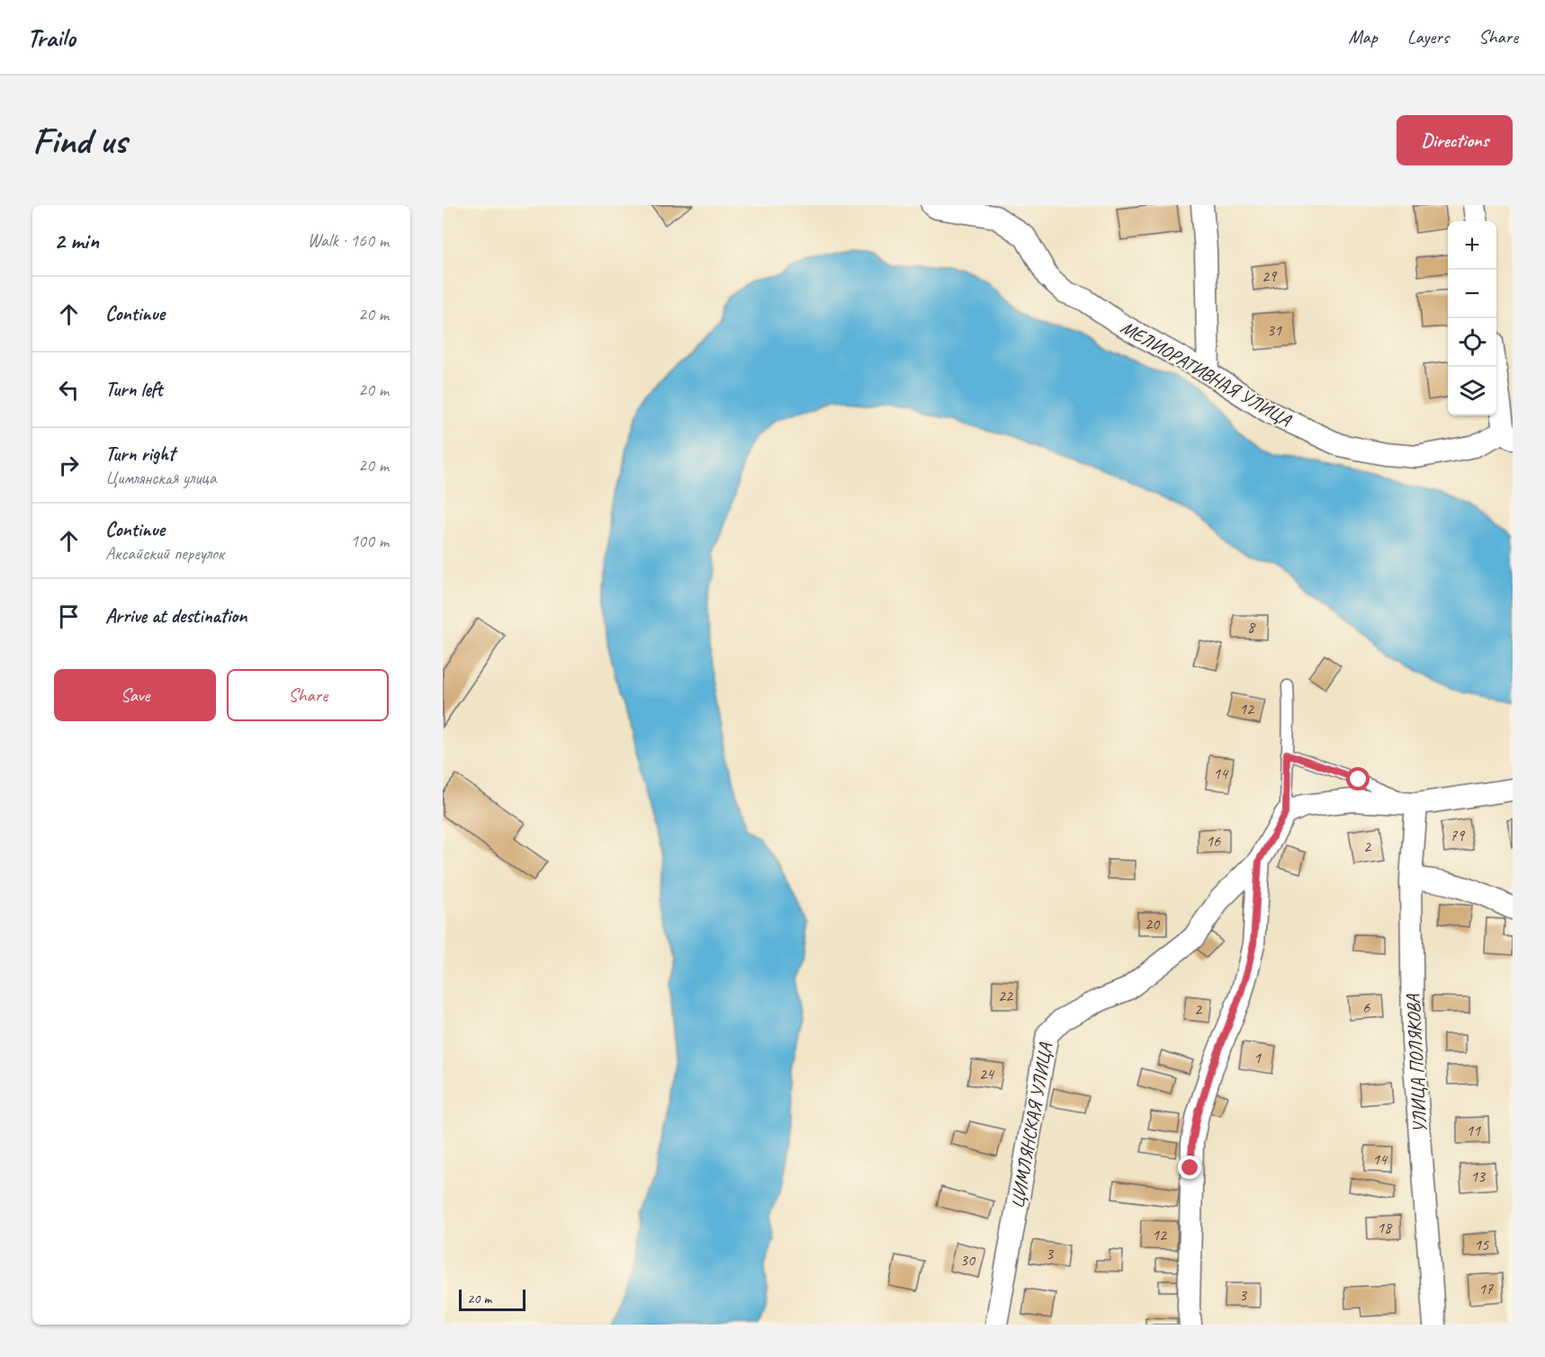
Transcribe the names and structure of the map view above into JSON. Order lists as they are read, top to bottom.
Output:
{
  "streets": {
    "street": ["МЕЛИОРАТИВНАЯ УЛИЦА", "УЛИЦА ПОЛЯКОВА", "ЦИМЛЯНСКАЯ УЛИЦА"]
  },
  "house_numbers": [
    "29",
    "31",
    "8",
    "12",
    "14",
    "79",
    "16",
    "2",
    "20",
    "22",
    "6",
    "2",
    "1",
    "24",
    "11",
    "14",
    "13",
    "18",
    "12",
    "15",
    "3",
    "30",
    "17",
    "3"
  ],
  "scale_bar": "20 m",
  "page": {
    "header": "Trailo",
    "nav": ["Map", "Layers", "Share"],
    "buttons": [
      "Directions",
      ["Save", "Share"]
    ],
    "title": "Find us",
    "heading": ["2 min", "Walk · 160 m"],
    "map_buttons": ["+", "−"],
    "list": [
      ["Continue", "20 m"],
      ["Turn left", "20 m"],
      ["Turn right", "Цимлянская улица", "20 m"],
      ["Continue", "Аксайский переулок", "100 m"],
      "Arrive at destination"
    ],
    "scale": "20 m"
  }
}
